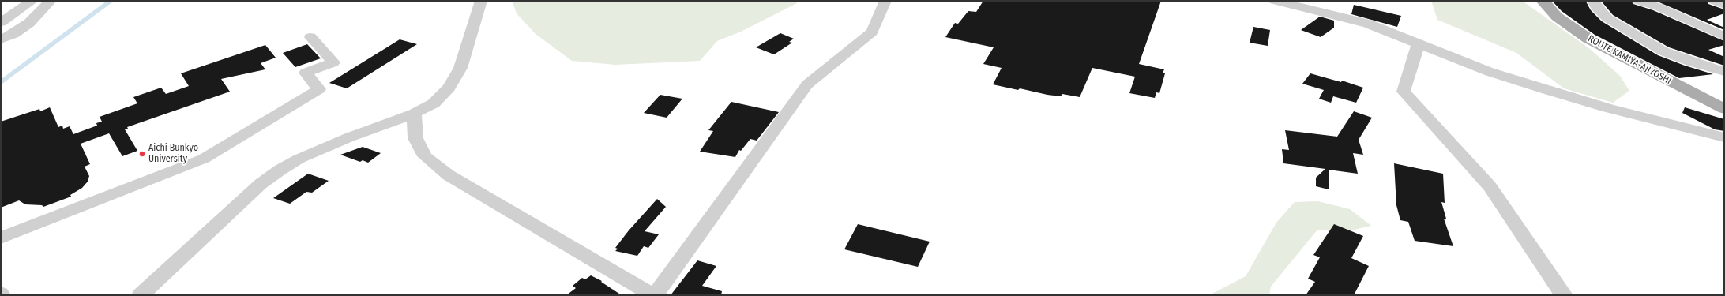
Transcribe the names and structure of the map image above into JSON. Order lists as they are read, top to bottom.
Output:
{
  "streets": {
    "main road": ["ROUTE KAMIYA-AJIYOSHI"]
  },
  "places": ["Aichi Bunkyo University"]
}
